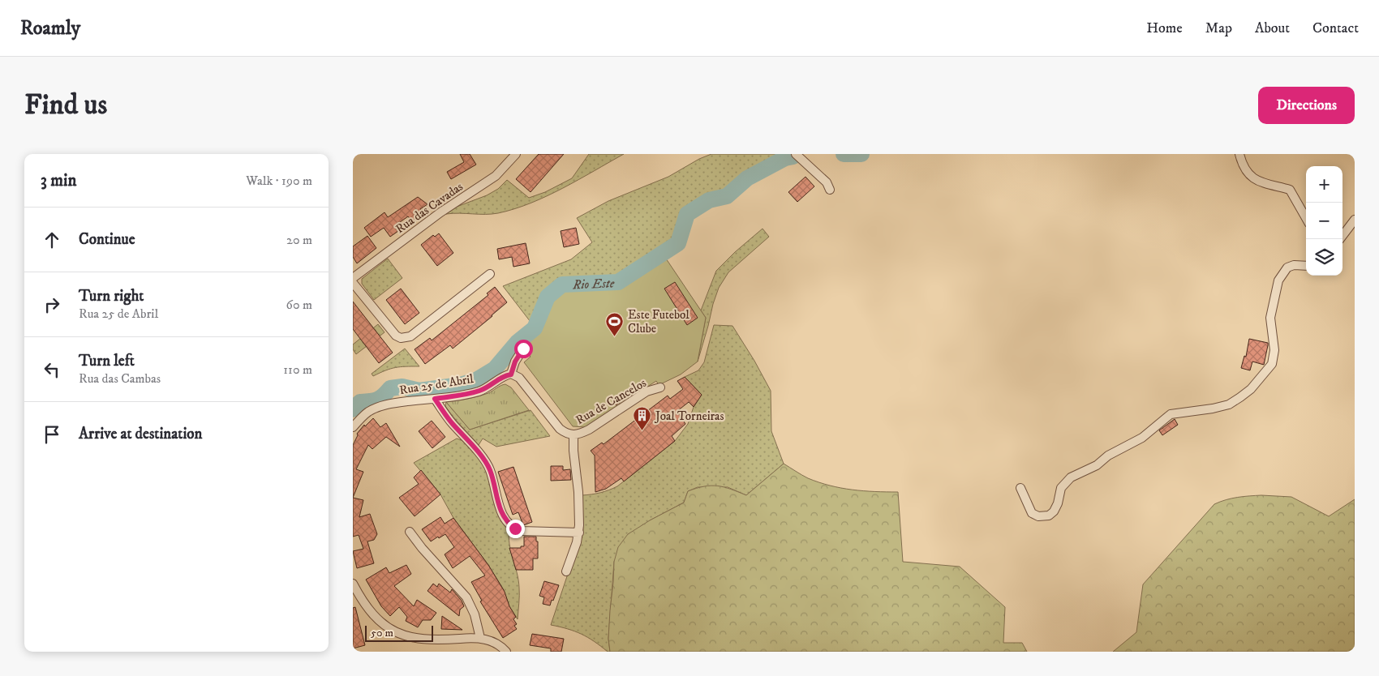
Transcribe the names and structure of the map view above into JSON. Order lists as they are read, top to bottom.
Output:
{
  "streets": {
    "street": ["Rua das Cavadas", "Rua 25 de Abril", "Rua de Cancelos"]
  },
  "water": ["Rio Este"],
  "places": {
    "sports": ["Este Futebol Clube"],
    "building": ["Joal Torneiras"]
  },
  "scale_bar": "50 m",
  "page": {
    "header": "Roamly",
    "nav": [
      "Home",
      "Map",
      "About",
      "Contact"
    ],
    "buttons": "Directions",
    "title": "Find us",
    "heading": ["3 min", "Walk · 190 m"],
    "map_buttons": ["+", "−"],
    "list": [
      ["Continue", "20 m"],
      ["Turn right", "Rua 25 de Abril", "60 m"],
      ["Turn left", "Rua das Cambas", "110 m"],
      "Arrive at destination"
    ],
    "scale": "50 m"
  }
}
